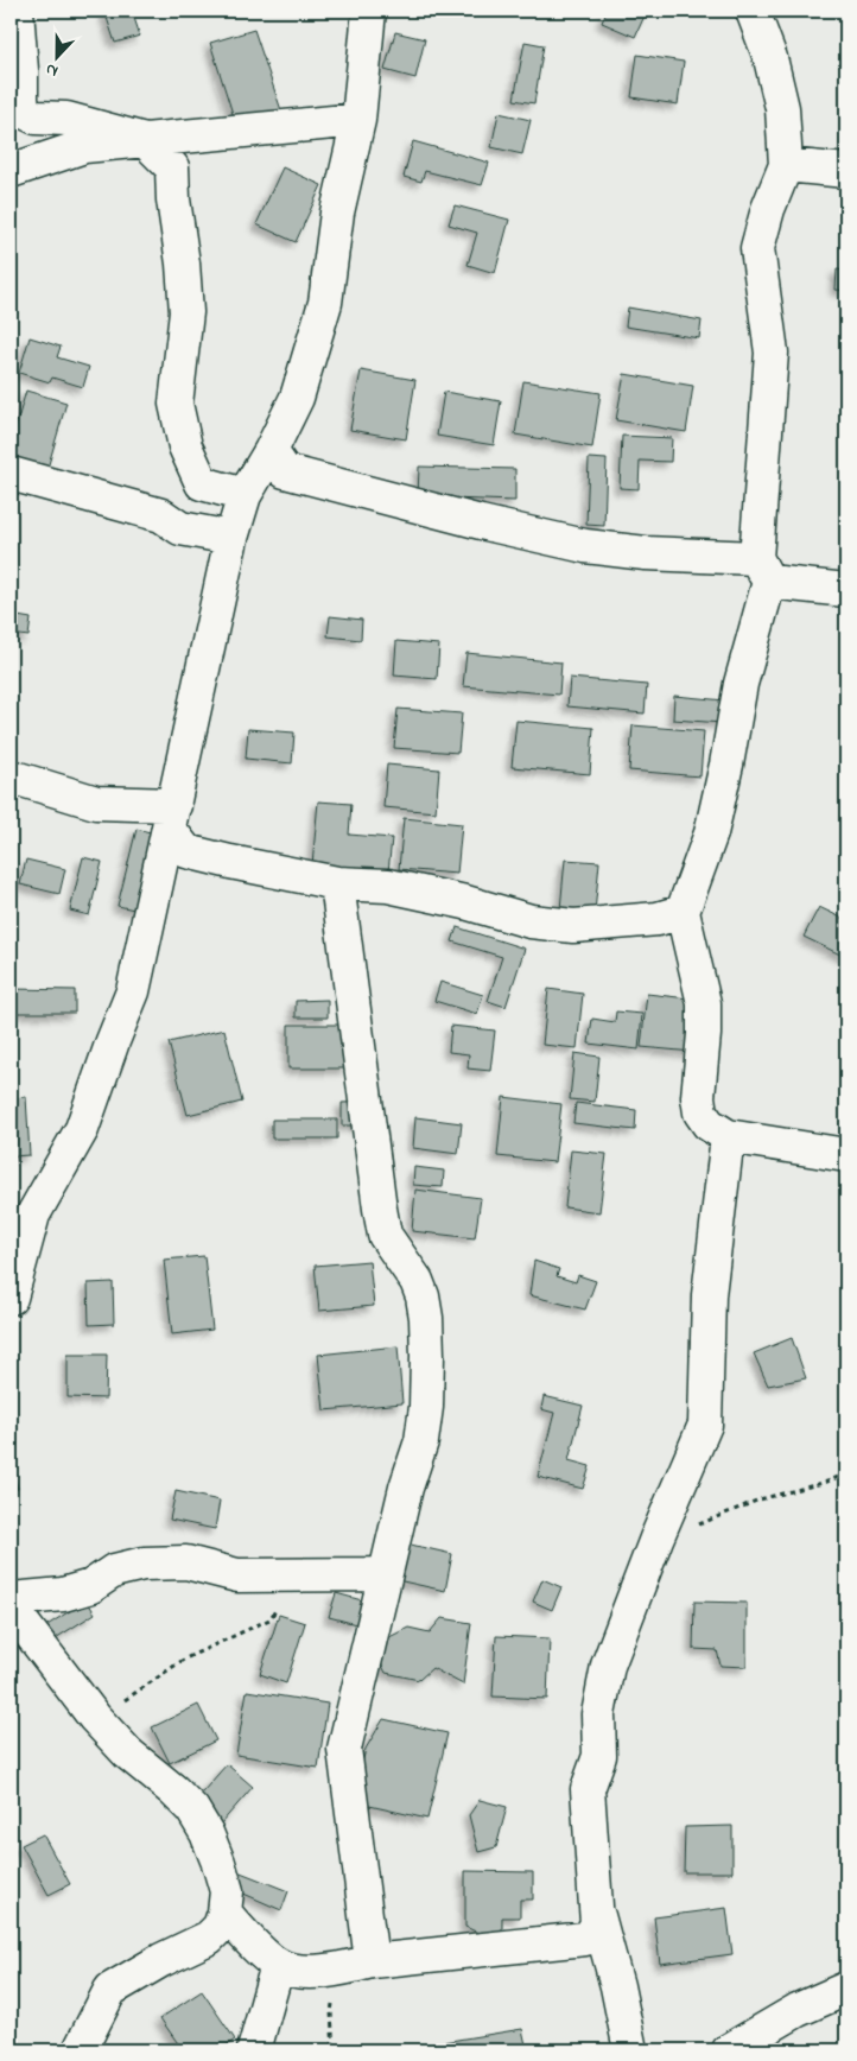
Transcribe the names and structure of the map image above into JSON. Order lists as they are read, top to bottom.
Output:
{
  "north": "bottom"
}
